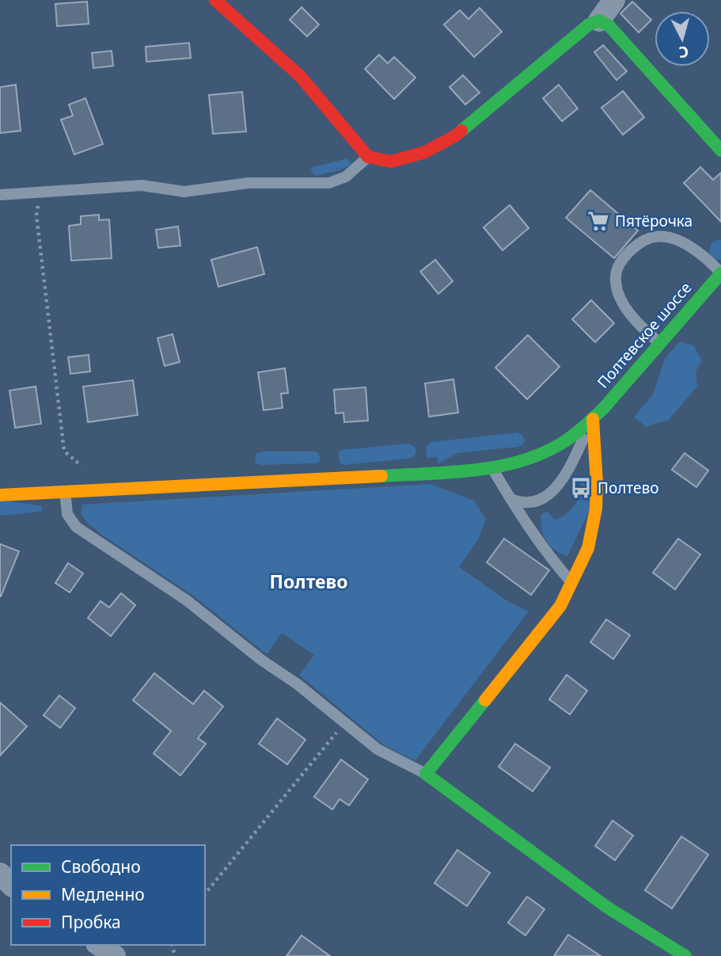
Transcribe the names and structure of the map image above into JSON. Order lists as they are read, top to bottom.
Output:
{
  "streets": {
    "street": ["Полтевское шоссе"]
  },
  "districts": ["Полтево"],
  "places": {
    "supermarket": ["Пятёрочка"],
    "bus stop": ["Полтево"]
  },
  "legend": ["Свободно", "Медленно", "Пробка"],
  "north": "bottom"
}
